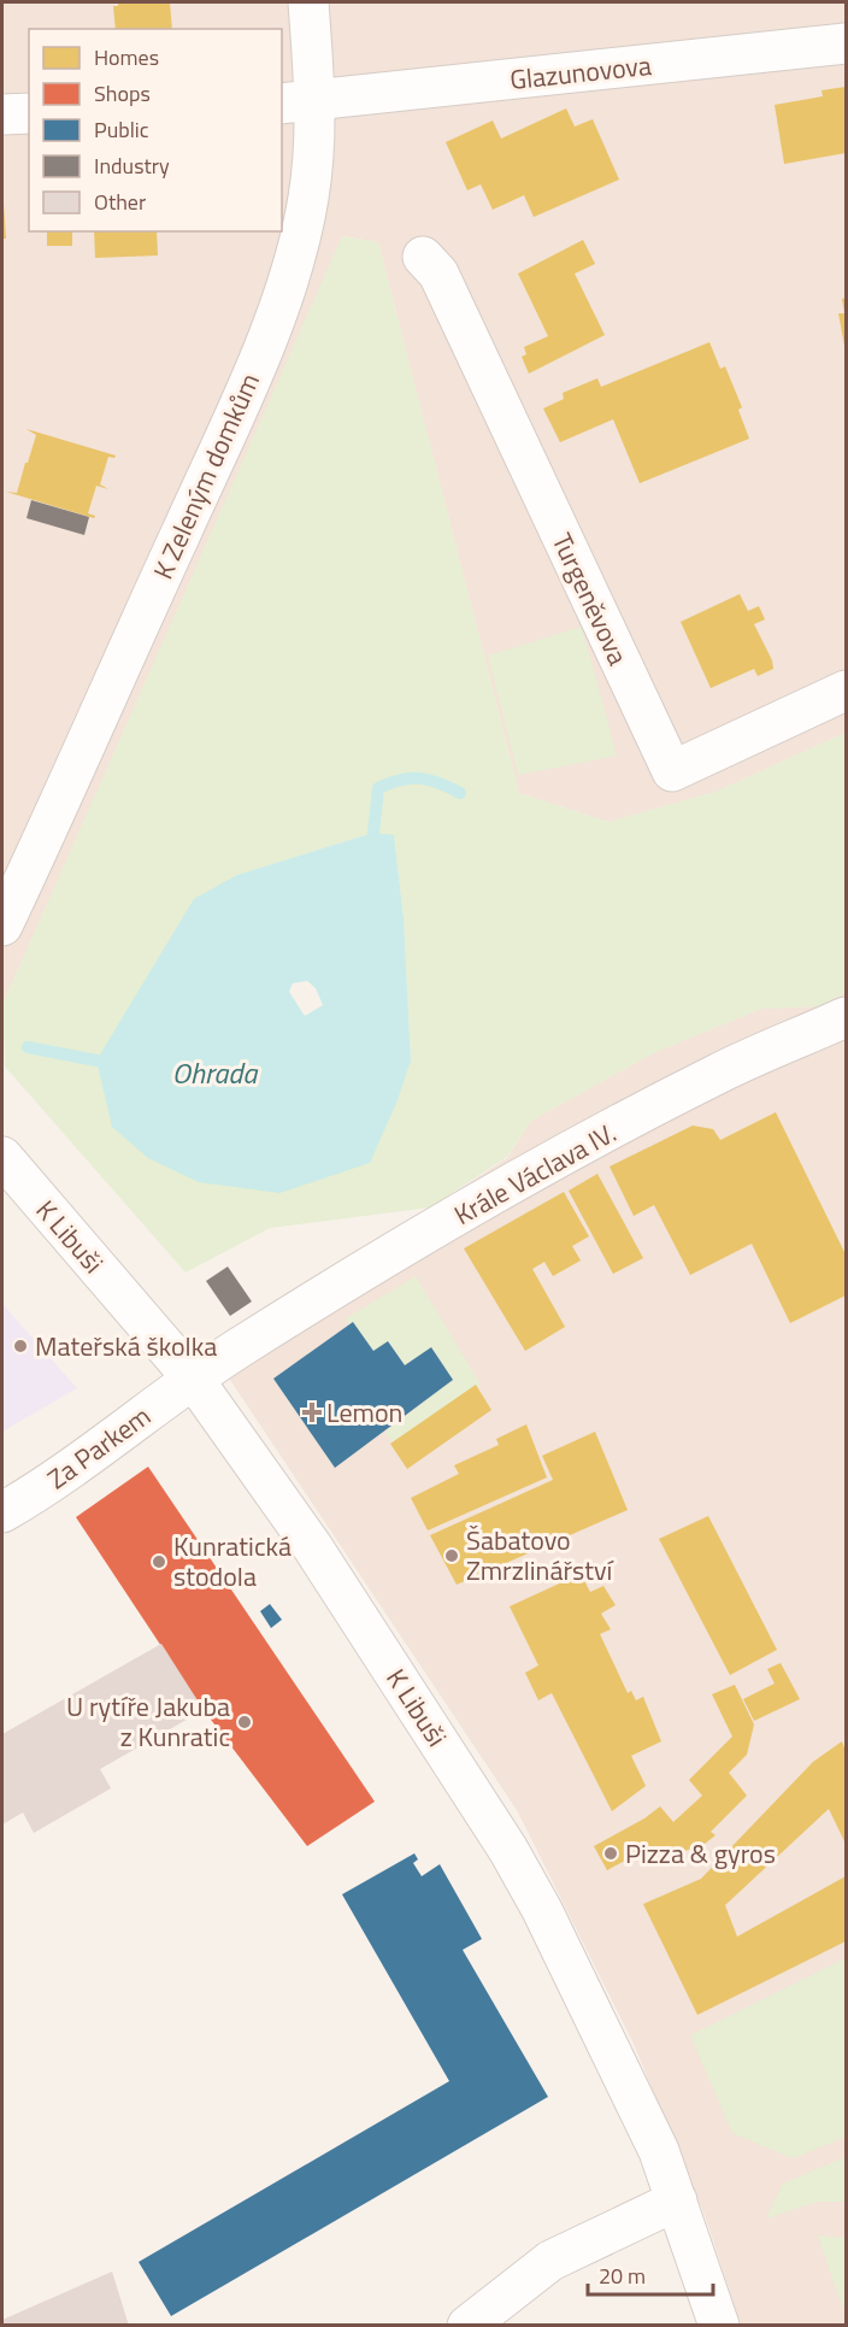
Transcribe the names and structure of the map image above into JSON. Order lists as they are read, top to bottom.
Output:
{
  "streets": {
    "street": [
      "Glazunovova",
      "K Zeleným domkům",
      "Turgeněvova",
      "Krále Václava IV.",
      "K Libuši",
      "Za Parkem"
    ]
  },
  "crossings": [
    ["Glazunovova", "K Zeleným domkům"],
    ["Krále Václava IV.", "K Libuši"],
    ["Krále Václava IV.", "Za Parkem"],
    ["K Libuši", "Za Parkem"]
  ],
  "water": ["Ohrada"],
  "places": {
    "other": [
      "Mateřská školka",
      "Šabatovo Zmrzlinářství",
      "Kunratická stodola",
      "U rytíře Jakuba z Kunratic",
      "Pizza & gyros"
    ],
    "health": ["Lemon"]
  },
  "legend": [
    "Homes",
    "Shops",
    "Public",
    "Industry",
    "Other"
  ],
  "scale_bar": "20 m"
}
